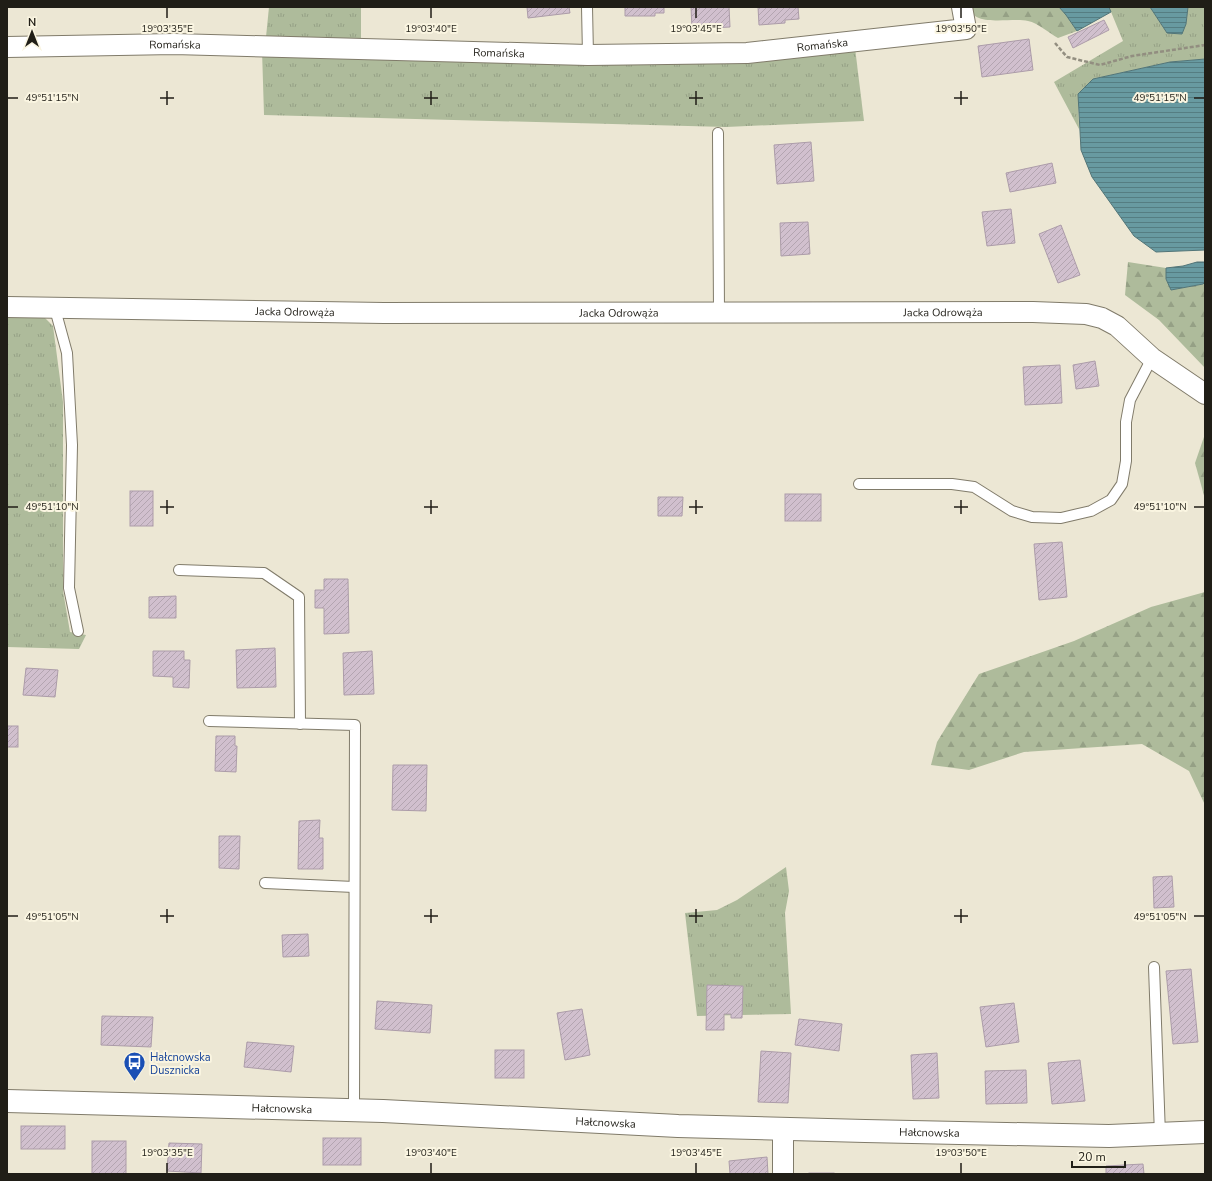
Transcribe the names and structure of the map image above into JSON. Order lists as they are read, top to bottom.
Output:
{
  "streets": {
    "street": ["Romańska", "Jacka Odrowąża", "Hałcnowska"]
  },
  "places": {
    "bus stop": ["Hałcnowska Dusznicka"]
  },
  "scale_bar": "20 m",
  "north": "top",
  "coordinates": [
    "19°03'35\"E",
    "19°03'40\"E",
    "19°03'45\"E",
    "19°03'50\"E",
    "49°51'15\"N",
    "49°51'10\"N",
    "49°51'05\"N"
  ]
}
